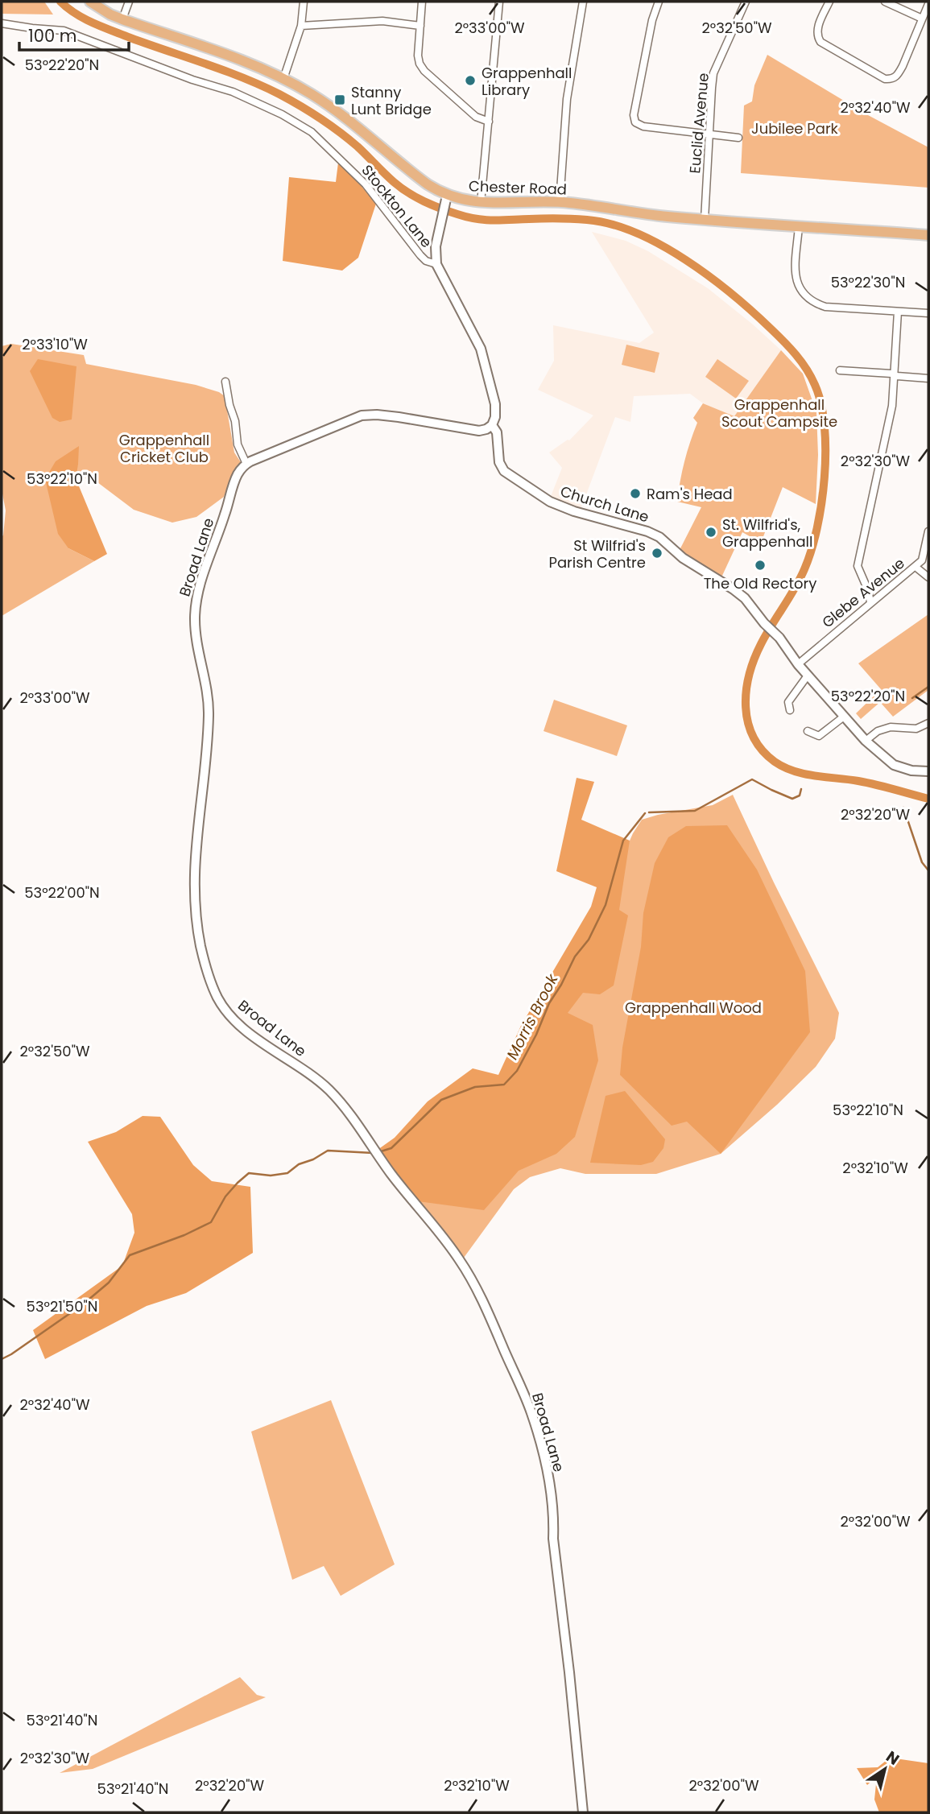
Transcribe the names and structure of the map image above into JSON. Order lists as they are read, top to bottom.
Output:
{
  "streets": {
    "main road": ["Chester Road"],
    "street": [
      "Euclid Avenue",
      "Stockton Lane",
      "Church Lane",
      "Broad Lane",
      "Glebe Avenue"
    ]
  },
  "crossings": [
    ["Euclid Avenue", "Chester Road"],
    ["Stockton Lane", "Church Lane"],
    ["Church Lane", "Glebe Avenue"]
  ],
  "water": ["Morris Brook"],
  "parks": [
    "Jubilee Park",
    "Grappenhall Scout Campsite",
    "Grappenhall Cricket Club",
    "Grappenhall Wood"
  ],
  "places": {
    "other": [
      "Grappenhall Library",
      "Ram's Head",
      "St. Wilfrid's, Grappenhall",
      "St Wilfrid's Parish Centre",
      "The Old Rectory"
    ],
    "transit": ["Stanny Lunt Bridge"]
  },
  "scale_bar": "100 m",
  "north": "top right",
  "coordinates": [
    "2°33'00\"W",
    "2°32'50\"W",
    "53°22'20\"N",
    "2°32'40\"W",
    "53°22'30\"N",
    "2°33'10\"W",
    "2°32'30\"W",
    "53°22'10\"N",
    "2°32'20\"W",
    "53°22'00\"N",
    "2°32'10\"W",
    "53°21'50\"N",
    "2°32'00\"W",
    "53°21'40\"N"
  ]
}
